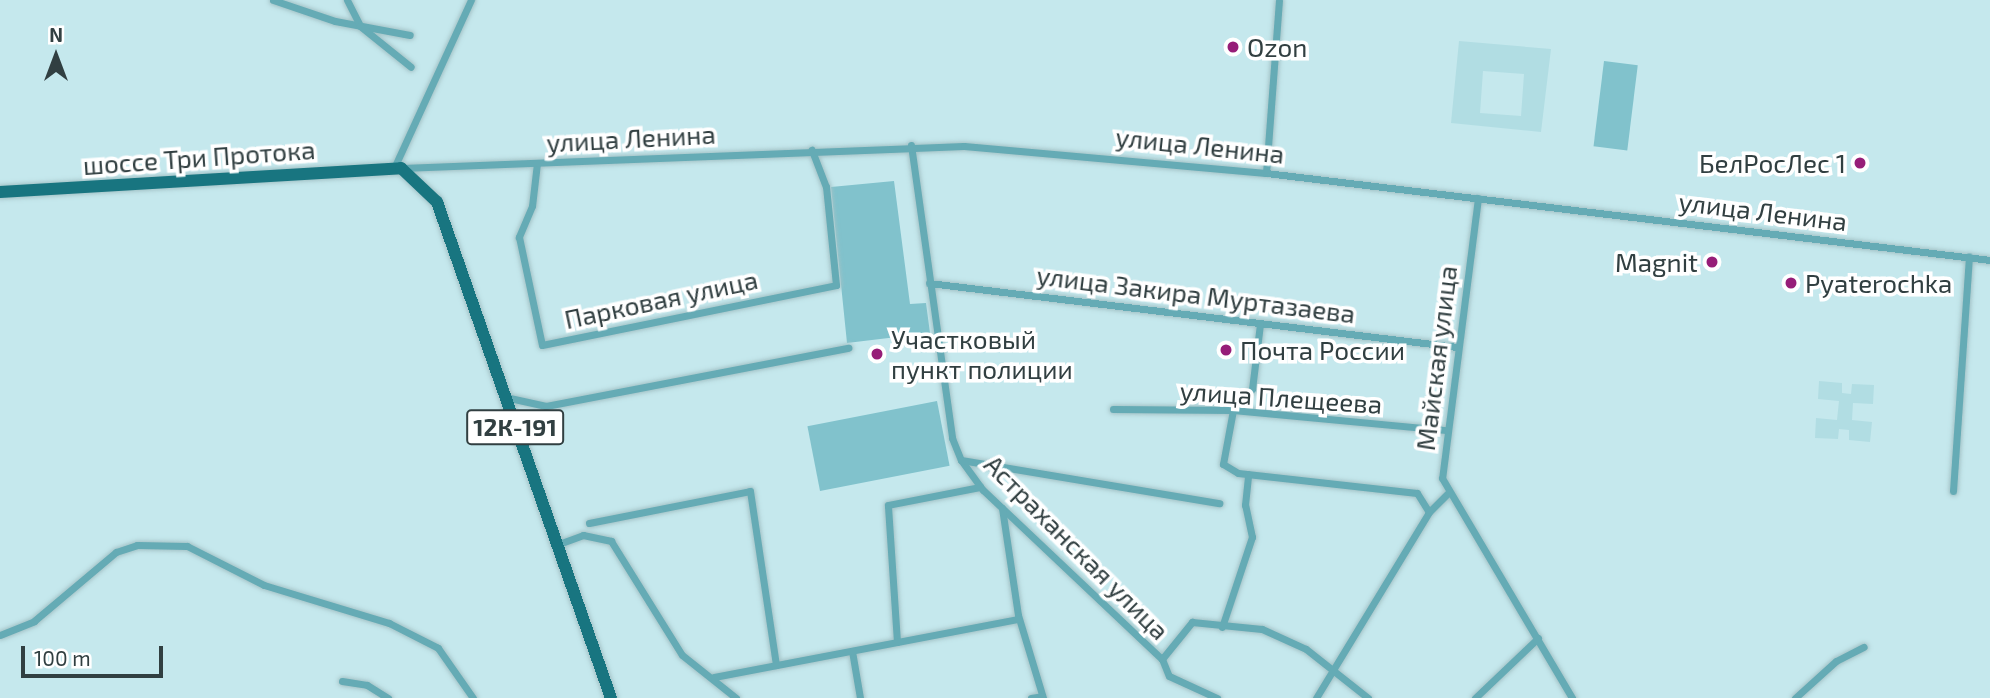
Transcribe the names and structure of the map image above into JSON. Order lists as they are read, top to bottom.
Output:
{
  "streets": {
    "main road": ["шоссе Три Протока", "12К-191"],
    "street": [
      "улица Ленина",
      "улица Закира Муртазаева",
      "Парковая улица",
      "Майская улица",
      "улица Плещеева",
      "Астраханская улица"
    ]
  },
  "crossings": [
    ["улица Ленина", "шоссе Три Протока"],
    ["улица Ленина", "Парковая улица"],
    ["улица Ленина", "Майская улица"],
    ["улица Ленина", "12К-191"],
    ["улица Ленина", "Астраханская улица"],
    ["шоссе Три Протока", "12К-191"],
    ["улица Закира Муртазаева", "Майская улица"],
    ["улица Закира Муртазаева", "Астраханская улица"],
    ["Майская улица", "улица Плещеева"]
  ],
  "places": [
    "Ozon",
    "БелРосЛес 1",
    "Magnit",
    "Pyaterochka",
    "Почта России",
    "Участковый пункт полиции"
  ],
  "scale_bar": "100 m",
  "north": "top"
}
